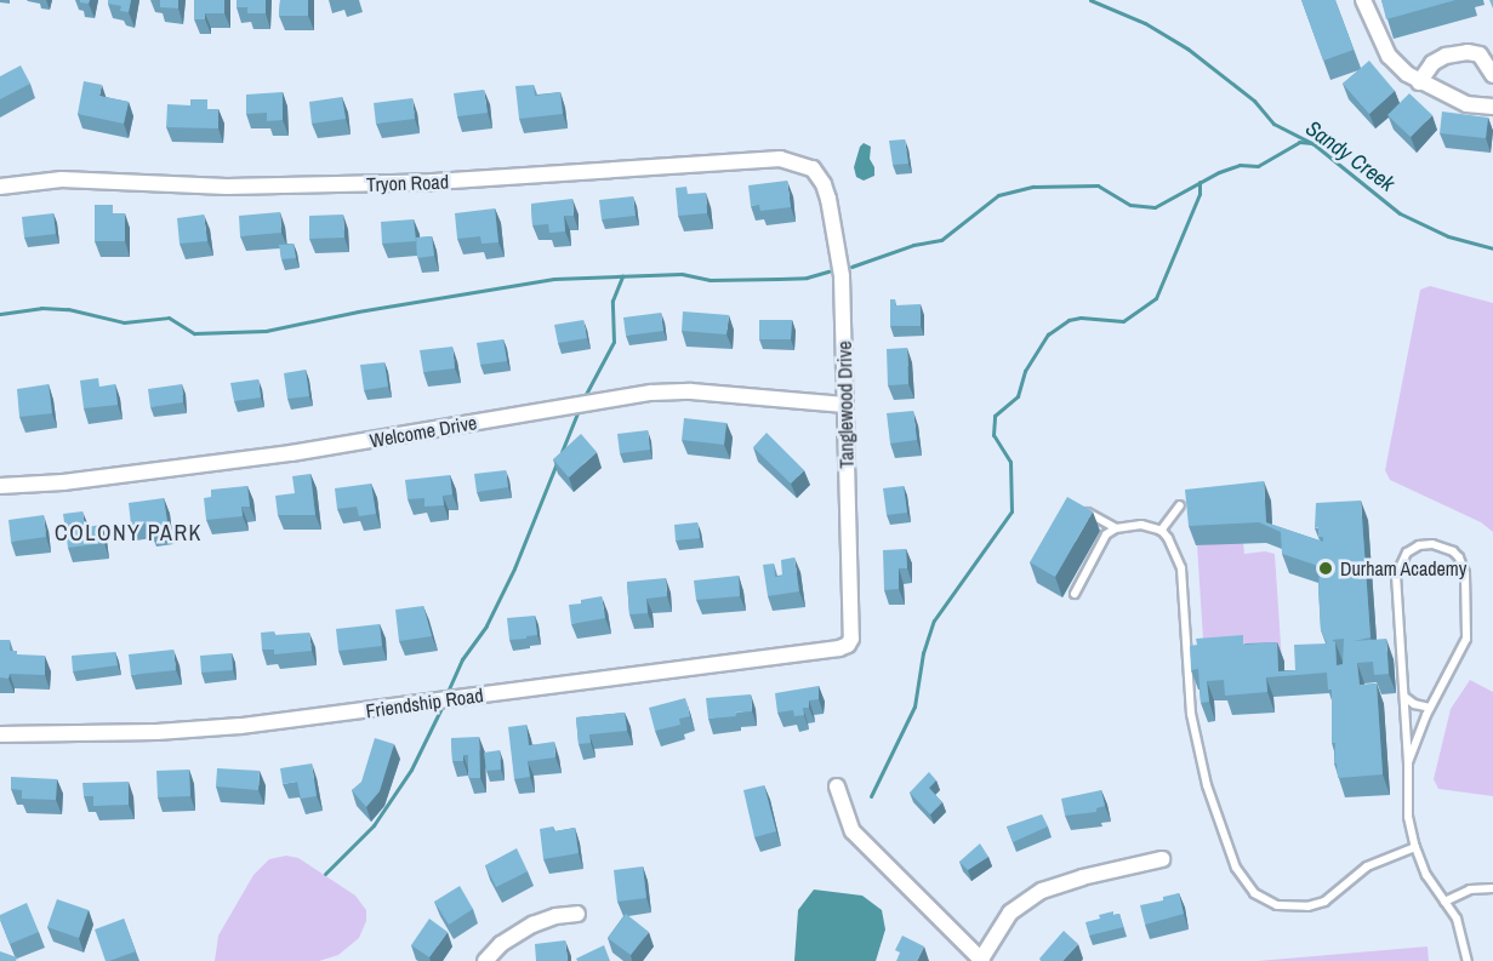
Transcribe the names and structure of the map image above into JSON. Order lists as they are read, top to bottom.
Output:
{
  "streets": {
    "street": [
      "Tryon Road",
      "Tanglewood Drive",
      "Welcome Drive",
      "Friendship Road"
    ]
  },
  "crossings": [
    ["Tryon Road", "Tanglewood Drive"],
    ["Tanglewood Drive", "Welcome Drive"],
    ["Tanglewood Drive", "Friendship Road"]
  ],
  "districts": ["COLONY PARK"],
  "water": ["Sandy Creek"],
  "places": ["Durham Academy"]
}
